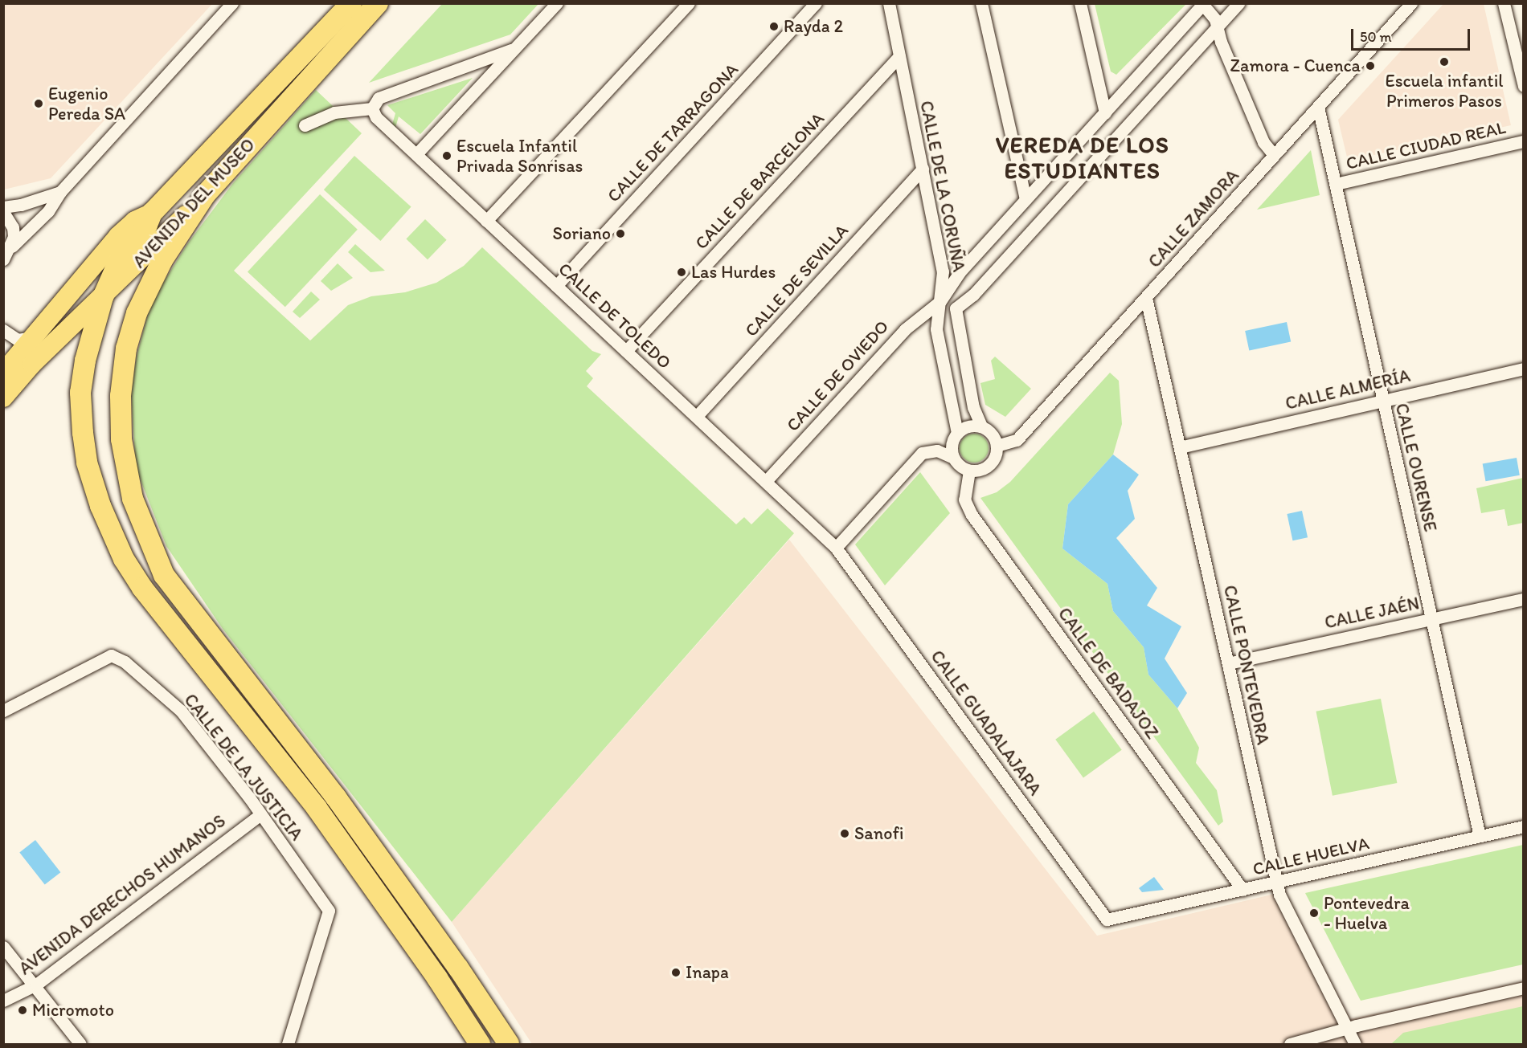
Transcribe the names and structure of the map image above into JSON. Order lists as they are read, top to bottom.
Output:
{
  "streets": {
    "highway": ["AVENIDA DEL MUSEO"],
    "street": [
      "CALLE DE TARRAGONA",
      "CALLE CIUDAD REAL",
      "CALLE DE BARCELONA",
      "CALLE DE LA CORUÑA",
      "CALLE ZAMORA",
      "CALLE DE SEVILLA",
      "CALLE DE TOLEDO",
      "CALLE DE OVIEDO",
      "CALLE ALMERÍA",
      "CALLE OURENSE",
      "CALLE JAÉN",
      "CALLE PONTEVEDRA",
      "CALLE DE BADAJOZ",
      "CALLE GUADALAJARA",
      "CALLE DE LA JUSTICIA",
      "CALLE HUELVA",
      "AVENIDA DERECHOS HUMANOS"
    ]
  },
  "crossings": [
    ["CALLE DE TARRAGONA", "CALLE DE TOLEDO"],
    ["CALLE CIUDAD REAL", "CALLE OURENSE"],
    ["CALLE DE BARCELONA", "CALLE DE LA CORUÑA"],
    ["CALLE DE BARCELONA", "CALLE DE TOLEDO"],
    ["CALLE DE LA CORUÑA", "CALLE ZAMORA"],
    ["CALLE DE LA CORUÑA", "CALLE DE SEVILLA"],
    ["CALLE DE LA CORUÑA", "CALLE DE OVIEDO"],
    ["CALLE DE LA CORUÑA", "CALLE DE BADAJOZ"],
    ["CALLE ZAMORA", "CALLE OURENSE"],
    ["CALLE ZAMORA", "CALLE PONTEVEDRA"],
    ["CALLE ZAMORA", "CALLE DE BADAJOZ"],
    ["CALLE DE SEVILLA", "CALLE DE TOLEDO"],
    ["CALLE DE TOLEDO", "CALLE DE OVIEDO"],
    ["CALLE DE TOLEDO", "CALLE GUADALAJARA"],
    ["CALLE ALMERÍA", "CALLE OURENSE"],
    ["CALLE ALMERÍA", "CALLE PONTEVEDRA"],
    ["CALLE OURENSE", "CALLE JAÉN"],
    ["CALLE OURENSE", "CALLE HUELVA"],
    ["CALLE JAÉN", "CALLE PONTEVEDRA"],
    ["CALLE PONTEVEDRA", "CALLE HUELVA"],
    ["CALLE DE BADAJOZ", "CALLE HUELVA"],
    ["CALLE GUADALAJARA", "CALLE HUELVA"],
    ["CALLE DE LA JUSTICIA", "AVENIDA DERECHOS HUMANOS"]
  ],
  "districts": ["VEREDA DE LOS ESTUDIANTES"],
  "places": [
    "Rayda 2",
    "Escuela infantil Primeros Pasos",
    "Zamora - Cuenca",
    "Eugenio Pereda SA",
    "Escuela Infantil Privada Sonrisas",
    "Soriano",
    "Las Hurdes",
    "Sanofi",
    "Pontevedra - Huelva",
    "Inapa",
    "Micromoto"
  ],
  "scale_bar": "50 m"
}
